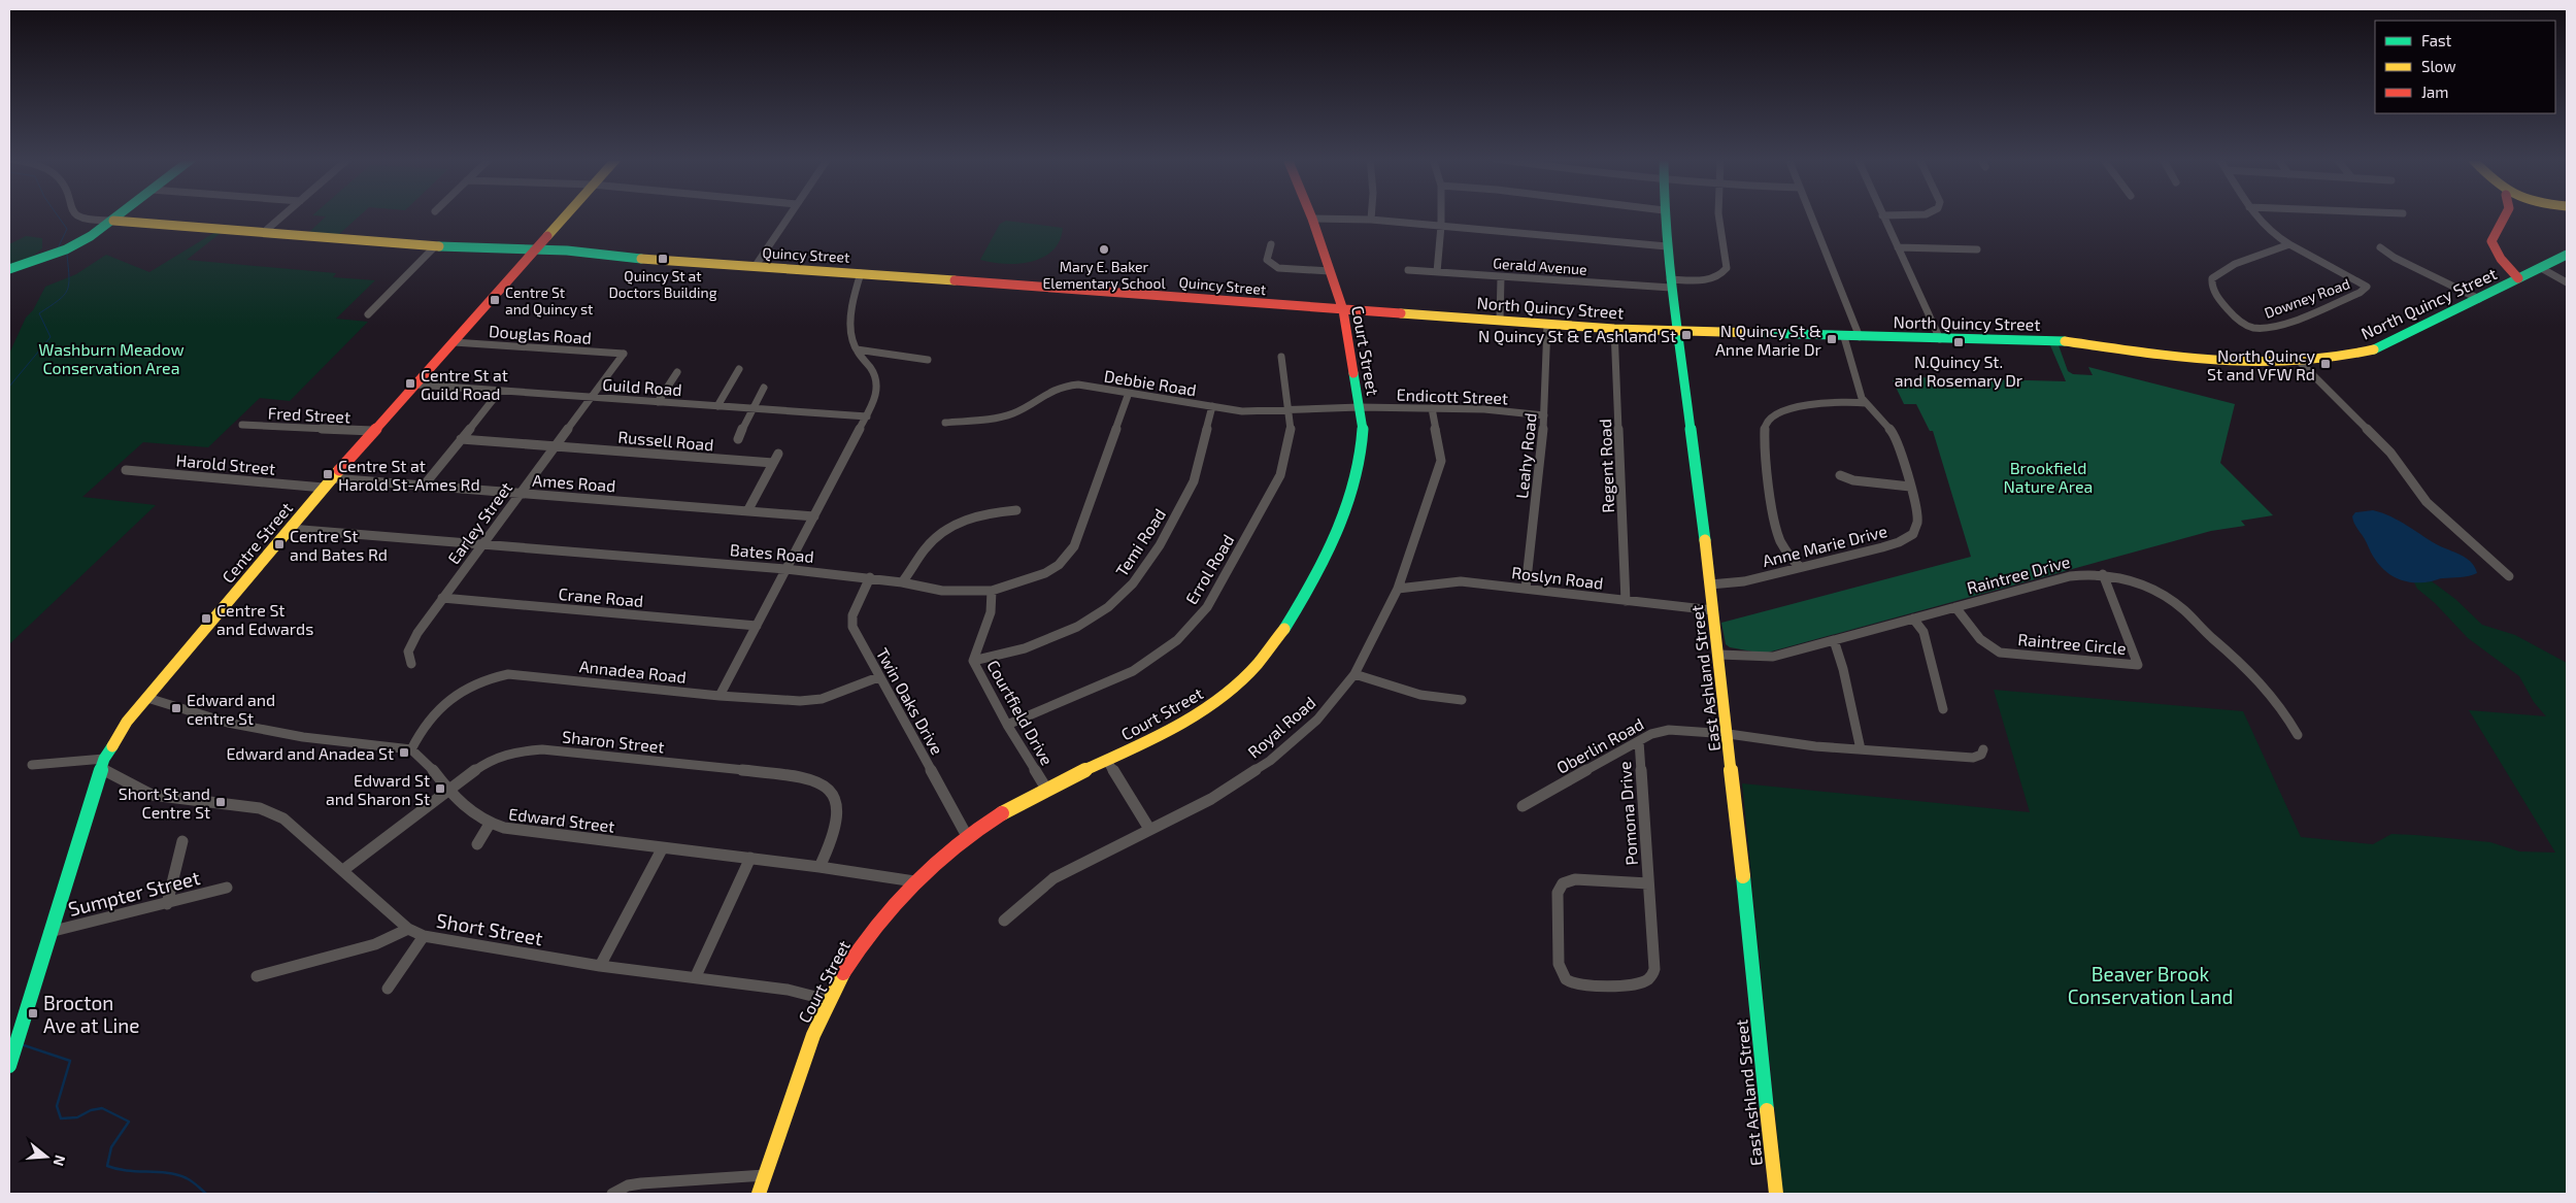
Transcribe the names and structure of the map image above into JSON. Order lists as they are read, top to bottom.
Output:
{
  "streets": {
    "main road": [
      "Quincy Street",
      "North Quincy Street",
      "Court Street",
      "Centre Street",
      "East Ashland Street"
    ],
    "street": [
      "Gerald Avenue",
      "Downey Road",
      "Douglas Road",
      "Debbie Road",
      "Guild Road",
      "Endicott Street",
      "Fred Street",
      "Russell Road",
      "Leahy Road",
      "Harold Street",
      "Regent Road",
      "Ames Road",
      "Earley Street",
      "Temi Road",
      "Anne Marie Drive",
      "Bates Road",
      "Errol Road",
      "Raintree Drive",
      "Roslyn Road",
      "Crane Road",
      "Raintree Circle",
      "Annadea Road",
      "Twin Oaks Drive",
      "Courtfield Drive",
      "Royal Road",
      "Sharon Street",
      "Oberlin Road",
      "Pomona Drive",
      "Edward Street",
      "Sumpter Street",
      "Short Street"
    ]
  },
  "crossings": [
    ["Quincy Street", "North Quincy Street"],
    ["Quincy Street", "Court Street"],
    ["Quincy Street", "Centre Street"],
    ["Gerald Avenue", "East Ashland Street"],
    ["North Quincy Street", "Court Street"],
    ["North Quincy Street", "Leahy Road"],
    ["North Quincy Street", "Regent Road"],
    ["North Quincy Street", "Anne Marie Drive"],
    ["North Quincy Street", "East Ashland Street"],
    ["Douglas Road", "Earley Street"],
    ["Douglas Road", "Centre Street"],
    ["Court Street", "Debbie Road"],
    ["Court Street", "Endicott Street"],
    ["Court Street", "Twin Oaks Drive"],
    ["Court Street", "Courtfield Drive"],
    ["Court Street", "Edward Street"],
    ["Court Street", "Short Street"],
    ["Debbie Road", "Endicott Street"],
    ["Debbie Road", "Temi Road"],
    ["Debbie Road", "Bates Road"],
    ["Debbie Road", "Errol Road"],
    ["Guild Road", "Earley Street"],
    ["Guild Road", "Centre Street"],
    ["Endicott Street", "Leahy Road"],
    ["Endicott Street", "Royal Road"],
    ["Fred Street", "Centre Street"],
    ["Russell Road", "Earley Street"],
    ["Leahy Road", "Roslyn Road"],
    ["Harold Street", "Centre Street"],
    ["Regent Road", "Roslyn Road"],
    ["Ames Road", "Earley Street"],
    ["Ames Road", "Centre Street"],
    ["Earley Street", "Bates Road"],
    ["Earley Street", "Crane Road"],
    ["Centre Street", "Bates Road"],
    ["Centre Street", "Sumpter Street"],
    ["Centre Street", "Short Street"],
    ["Temi Road", "Courtfield Drive"],
    ["Anne Marie Drive", "East Ashland Street"],
    ["Bates Road", "Twin Oaks Drive"],
    ["Bates Road", "Courtfield Drive"],
    ["Errol Road", "Courtfield Drive"],
    ["Raintree Drive", "Raintree Circle"],
    ["Raintree Drive", "East Ashland Street"],
    ["Roslyn Road", "East Ashland Street"],
    ["Roslyn Road", "Royal Road"],
    ["Annadea Road", "Twin Oaks Drive"],
    ["Annadea Road", "Edward Street"],
    ["East Ashland Street", "Oberlin Road"],
    ["Sharon Street", "Edward Street"],
    ["Sharon Street", "Short Street"],
    ["Oberlin Road", "Pomona Drive"]
  ],
  "parks": ["Washburn Meadow Conservation Area", "Brookfield Nature Area", "Beaver Brook Conservation Land"],
  "places": {
    "other": ["Mary E. Baker Elementary School"],
    "transit": [
      "Quincy St at Doctors Building",
      "Centre St and Quincy st",
      "N Quincy St & E Ashland St",
      "N Quincy St & Anne Marie Dr",
      "N.Quincy St. and Rosemary Dr",
      "North Quincy St and VFW Rd",
      "Centre St at Guild Road",
      "Centre St at Harold St-Ames Rd",
      "Centre St and Bates Rd",
      "Centre St and Edwards",
      "Edward and centre St",
      "Edward and Anadea St",
      "Edward St and Sharon St",
      "Short St and Centre St",
      "Brocton Ave at Line"
    ]
  },
  "legend": ["Fast", "Slow", "Jam"],
  "north": "right"
}
